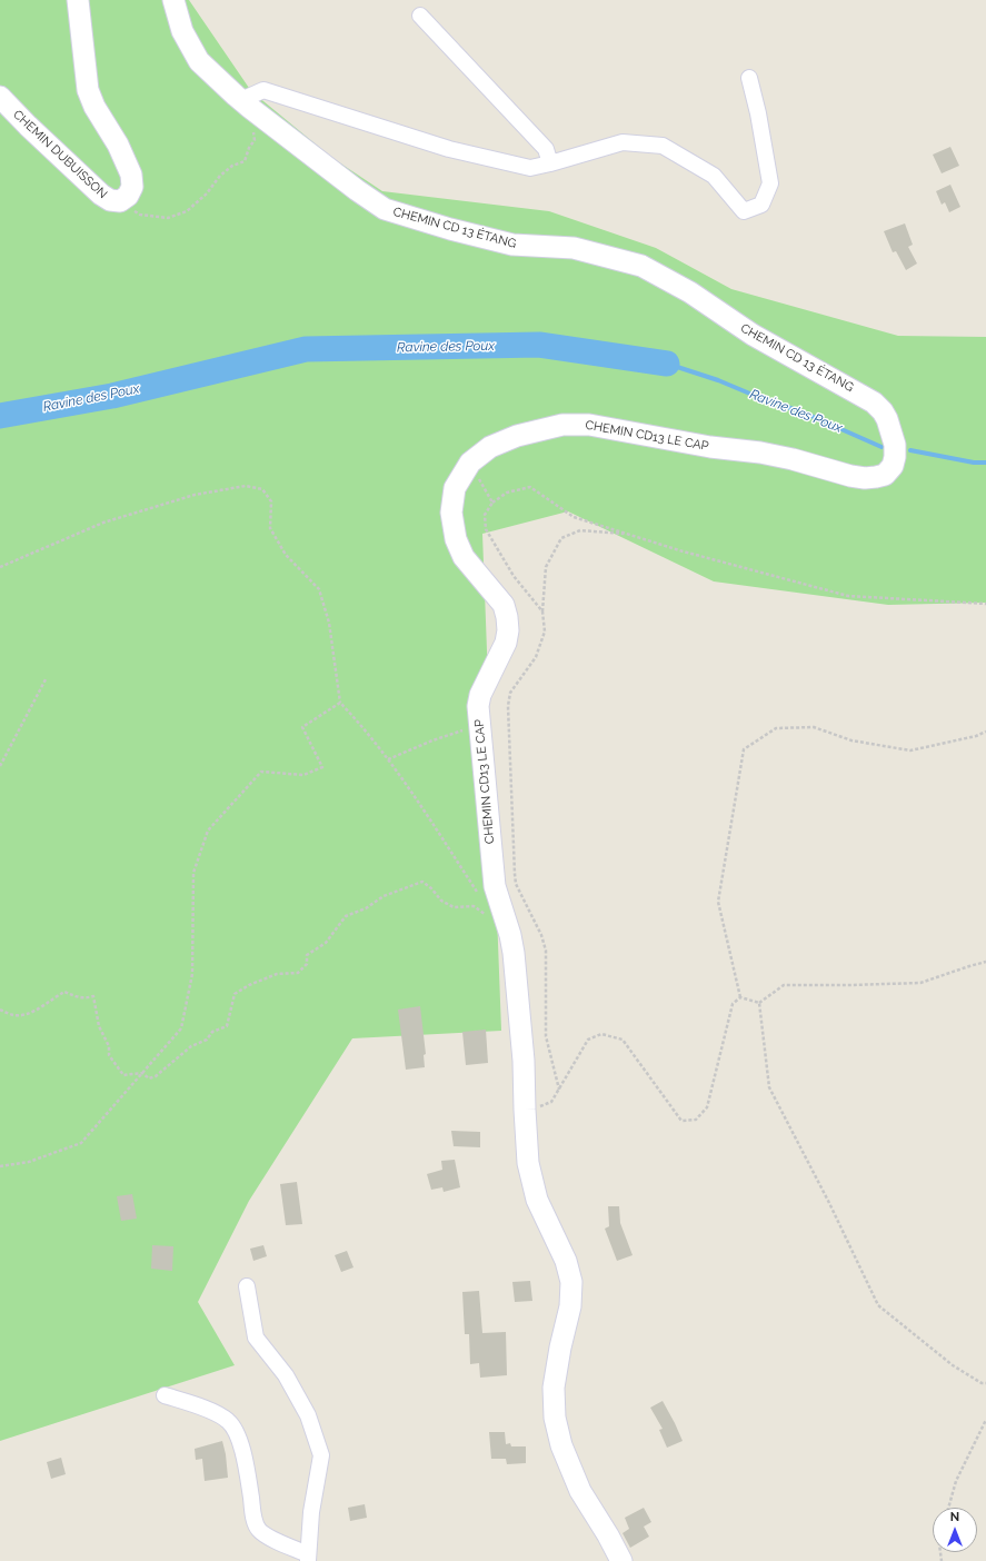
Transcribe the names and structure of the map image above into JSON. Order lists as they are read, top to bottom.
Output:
{
  "streets": {
    "main road": ["CHEMIN DUBUISSON", "CHEMIN CD 13 ÉTANG", "CHEMIN CD13 LE CAP"]
  },
  "crossings": [
    ["CHEMIN CD 13 ÉTANG", "CHEMIN CD13 LE CAP"]
  ],
  "water": ["Ravine des Poux"],
  "north": "top"
}
